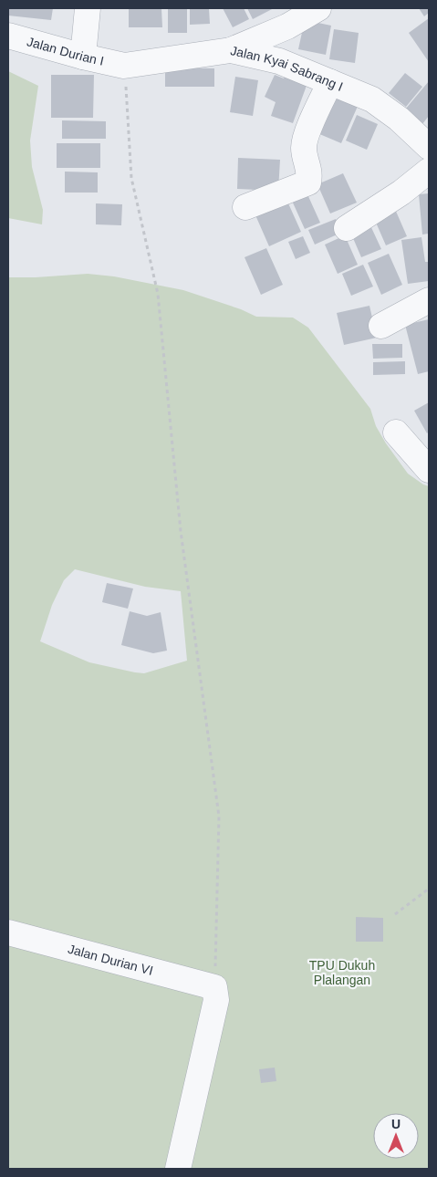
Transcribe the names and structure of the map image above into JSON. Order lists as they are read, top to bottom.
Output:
{
  "streets": {
    "street": ["Jalan Durian I", "Jalan Kyai Sabrang I", "Jalan Durian VI"]
  },
  "crossings": [
    ["Jalan Durian I", "Jalan Kyai Sabrang I"]
  ],
  "parks": ["TPU Dukuh Plalangan"],
  "north": "top"
}
